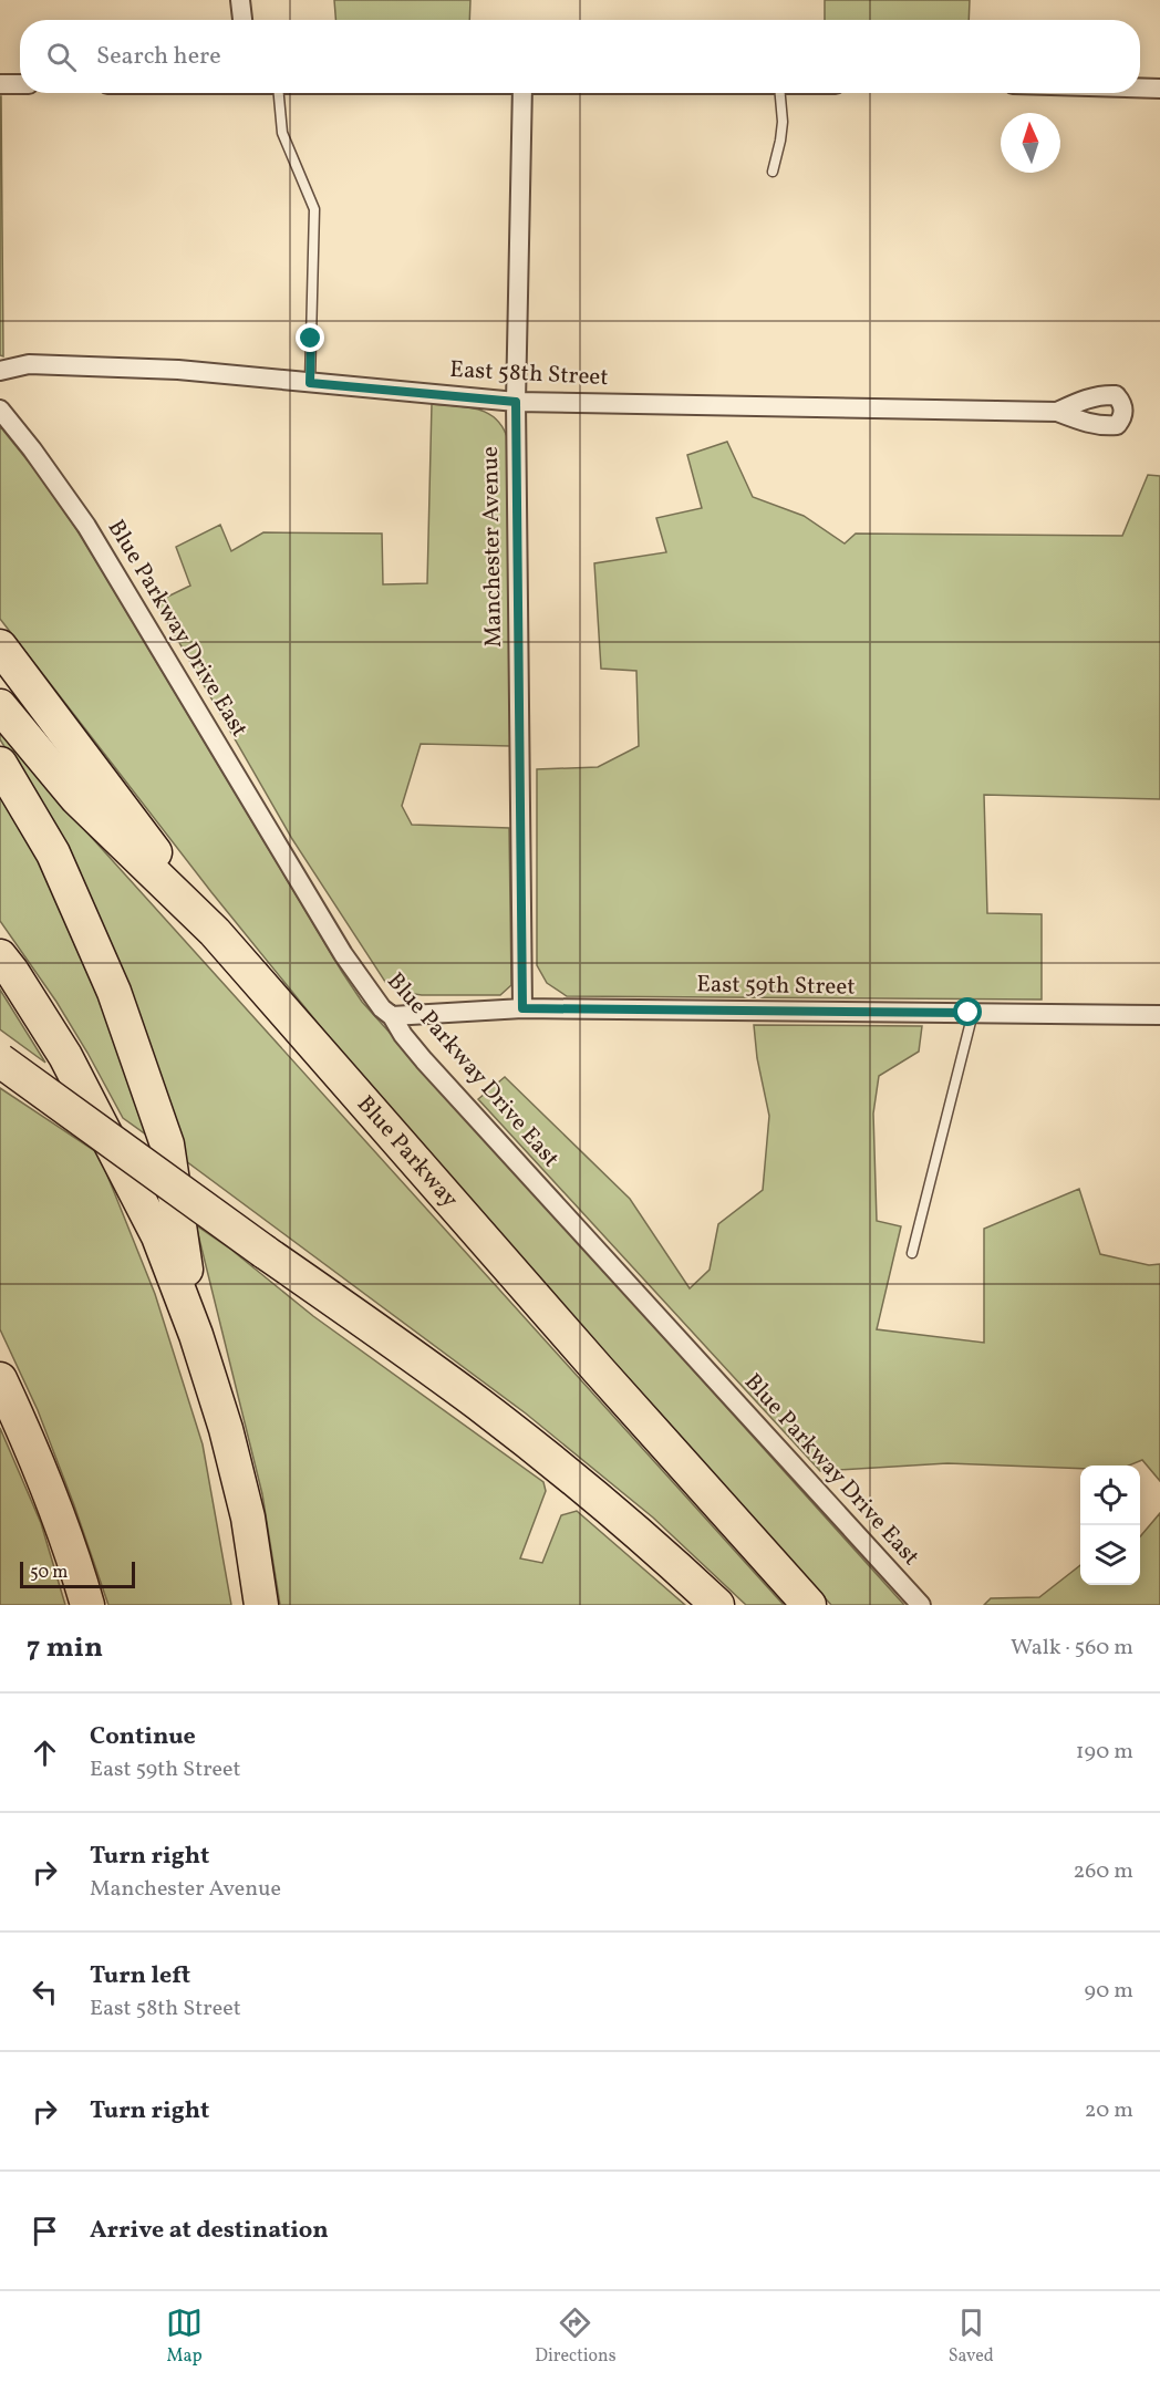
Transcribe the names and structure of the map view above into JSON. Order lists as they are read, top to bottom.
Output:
{
  "streets": {
    "highway": ["Blue Parkway"],
    "street": [
      "East 58th Street",
      "Manchester Avenue",
      "Blue Parkway Drive East",
      "East 59th Street"
    ]
  },
  "crossings": [
    ["East 58th Street", "Manchester Avenue"],
    ["Manchester Avenue", "East 59th Street"],
    ["Blue Parkway Drive East", "East 59th Street"]
  ],
  "scale_bar": "50 m",
  "north": "top",
  "page": {
    "search": "Search here",
    "scale": "50 m",
    "heading": ["7 min", "Walk · 560 m"],
    "list": [
      ["Continue", "East 59th Street", "190 m"],
      ["Turn right", "Manchester Avenue", "260 m"],
      ["Turn left", "East 58th Street", "90 m"],
      ["Turn right", "20 m"],
      "Arrive at destination"
    ],
    "nav": ["Map", "Directions", "Saved"]
  }
}
